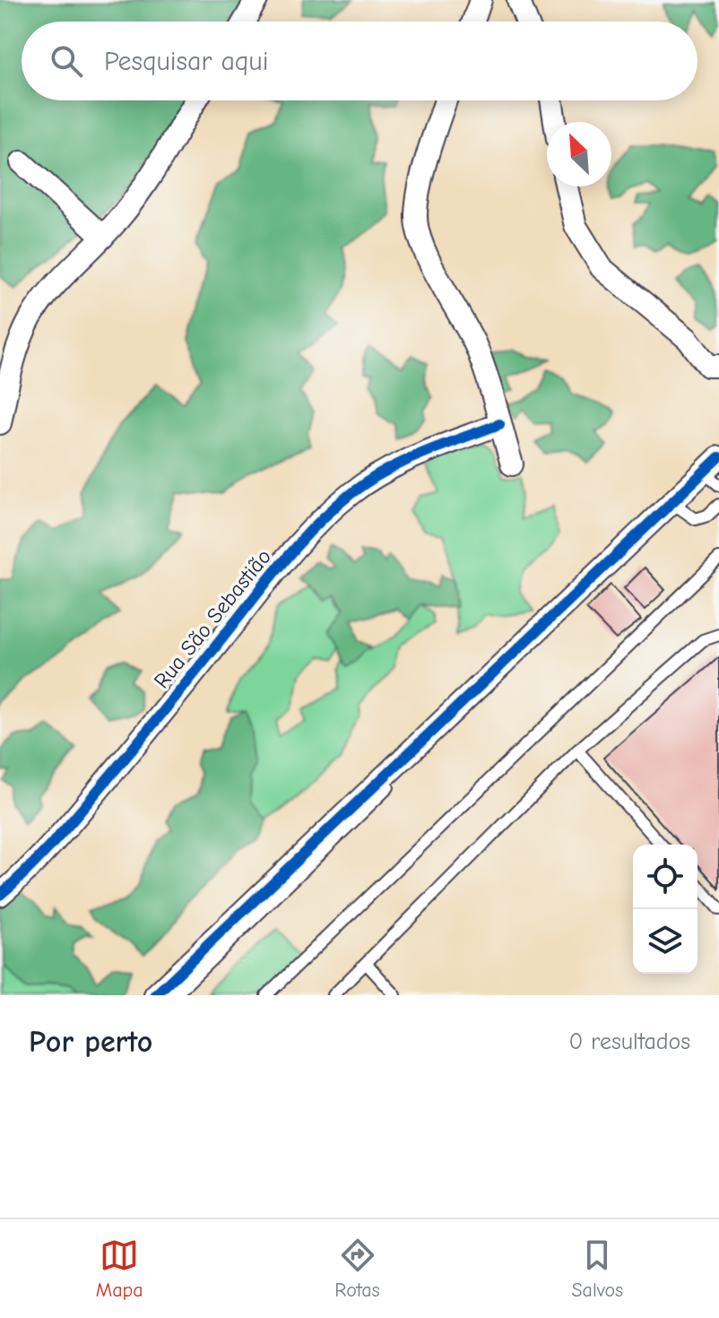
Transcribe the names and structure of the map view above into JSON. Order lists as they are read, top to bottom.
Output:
{
  "streets": {
    "street": ["Rua São Sebastião"]
  },
  "north": "top left",
  "page": {
    "search": "Pesquisar aqui",
    "heading": ["Por perto", "0 resultados"],
    "nav": ["Mapa", "Rotas", "Salvos"]
  }
}
